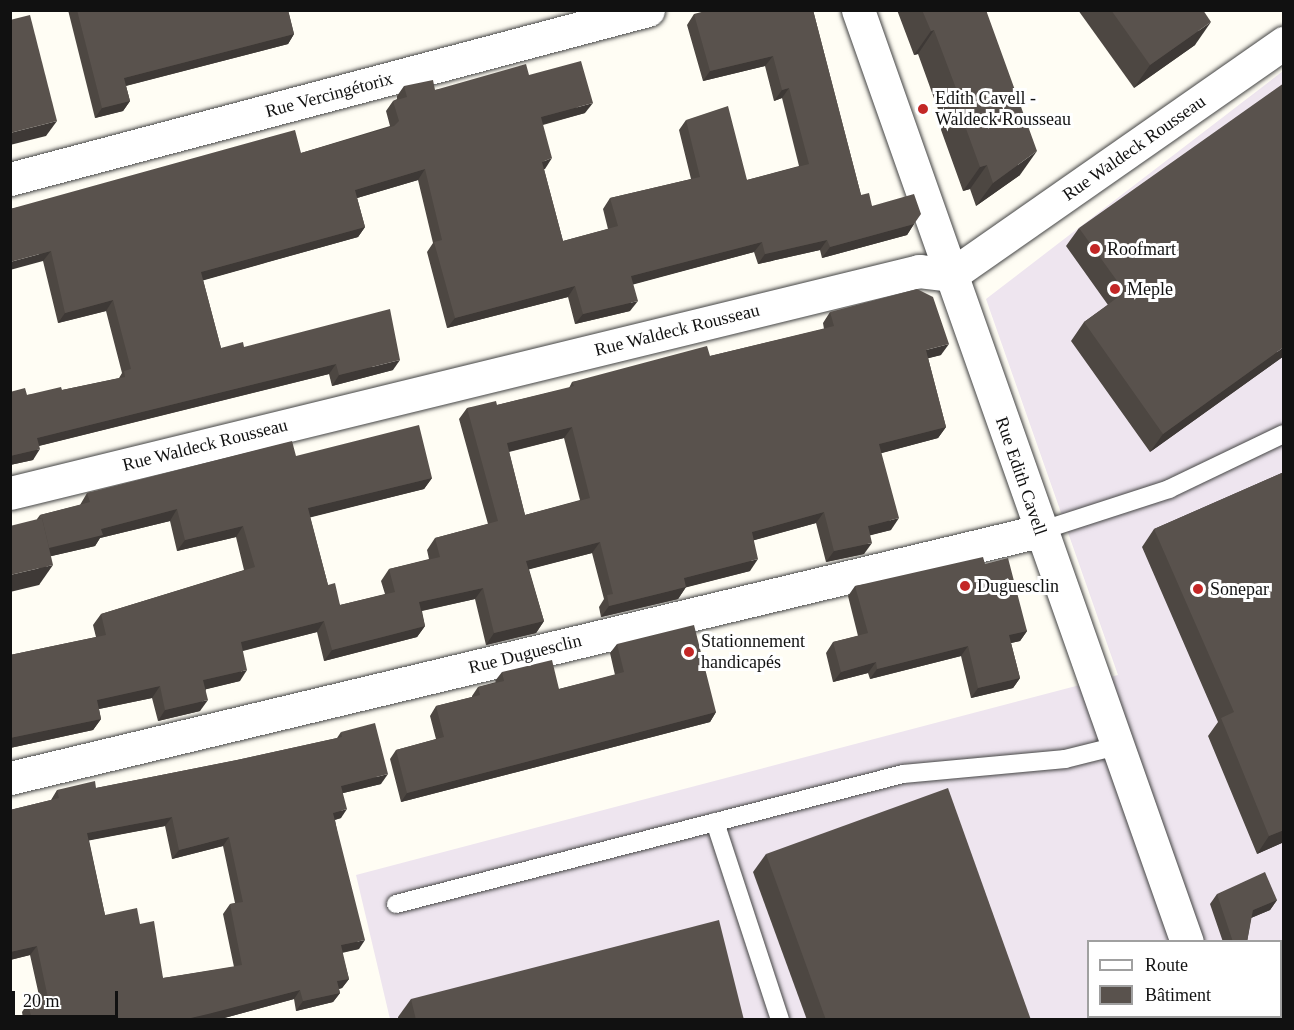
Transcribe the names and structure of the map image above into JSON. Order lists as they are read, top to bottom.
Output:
{
  "streets": {
    "street": [
      "Rue Vercingétorix",
      "Rue Waldeck Rousseau",
      "Rue Edith Cavell",
      "Rue Duguesclin"
    ]
  },
  "crossings": [
    ["Rue Waldeck Rousseau", "Rue Edith Cavell"],
    ["Rue Edith Cavell", "Rue Duguesclin"]
  ],
  "places": [
    "Edith Cavell - Waldeck Rousseau",
    "Roofmart",
    "Meple",
    "Duguesclin",
    "Sonepar",
    "Stationnement handicapés"
  ],
  "legend": ["Route", "Bâtiment"],
  "scale_bar": "20 m"
}
